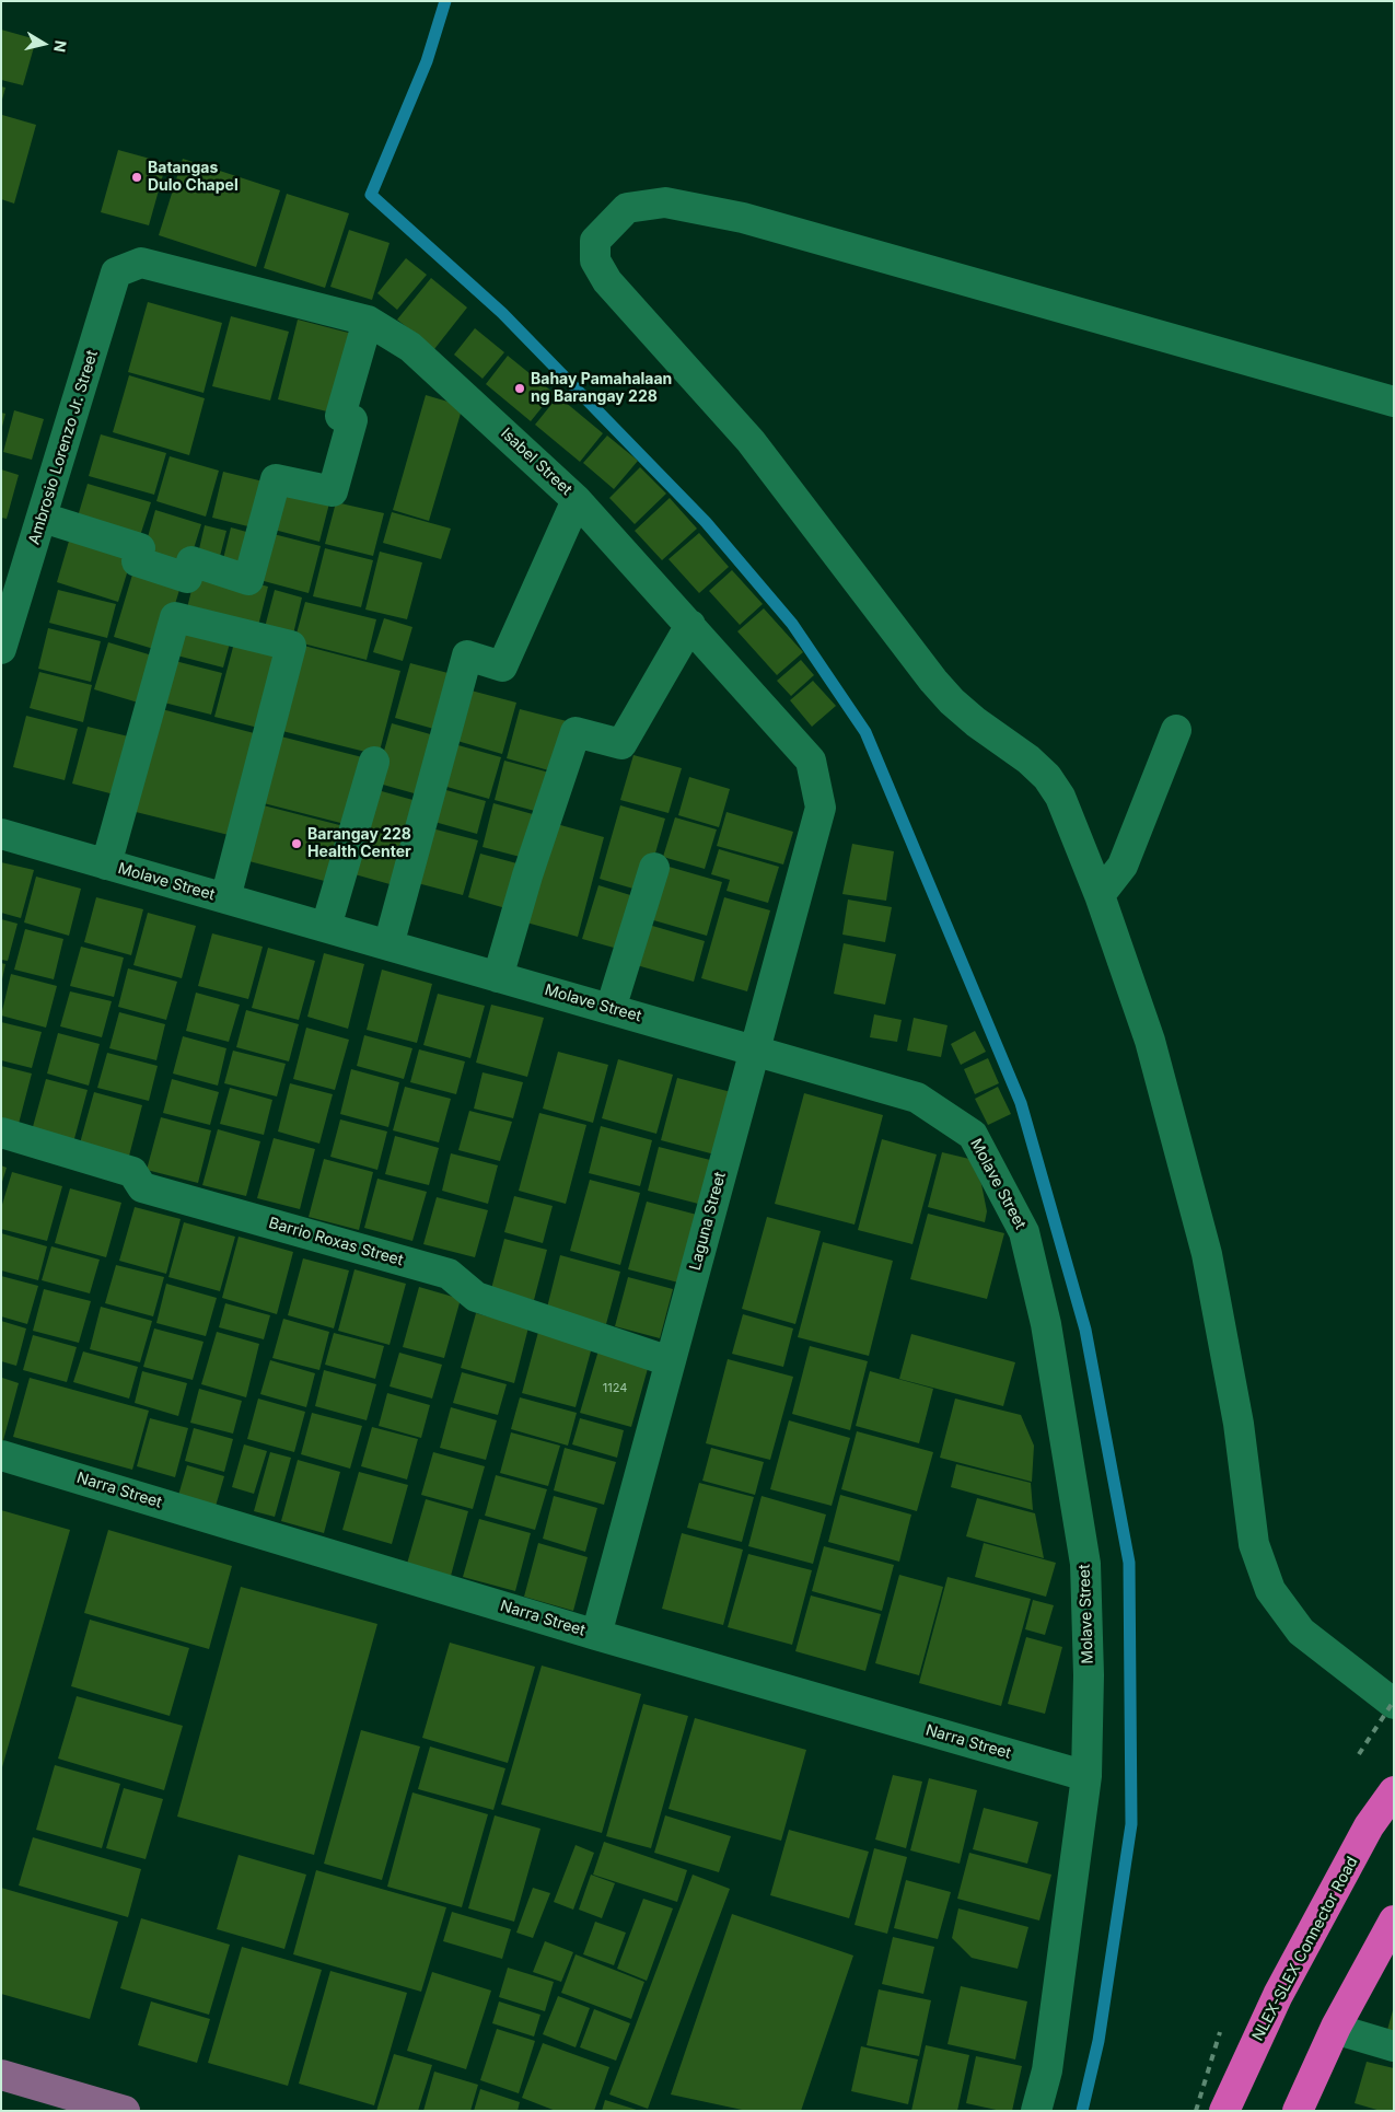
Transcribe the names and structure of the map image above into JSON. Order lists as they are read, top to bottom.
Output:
{
  "streets": {
    "highway": ["NLEX-SLEX Connector Road"],
    "street": [
      "Ambrosio Lorenzo Jr. Street",
      "Isabel Street",
      "Molave Street",
      "Laguna Street",
      "Barrio Roxas Street",
      "Narra Street"
    ]
  },
  "crossings": [
    ["Ambrosio Lorenzo Jr. Street", "Isabel Street"],
    ["Isabel Street", "Laguna Street"],
    ["Molave Street", "Laguna Street"],
    ["Molave Street", "Narra Street"],
    ["Laguna Street", "Barrio Roxas Street"],
    ["Laguna Street", "Narra Street"]
  ],
  "places": ["Batangas Dulo Chapel", "Bahay Pamahalaan ng Barangay 228", "Barangay 228 Health Center"],
  "house_numbers": ["1124"],
  "north": "right"
}
